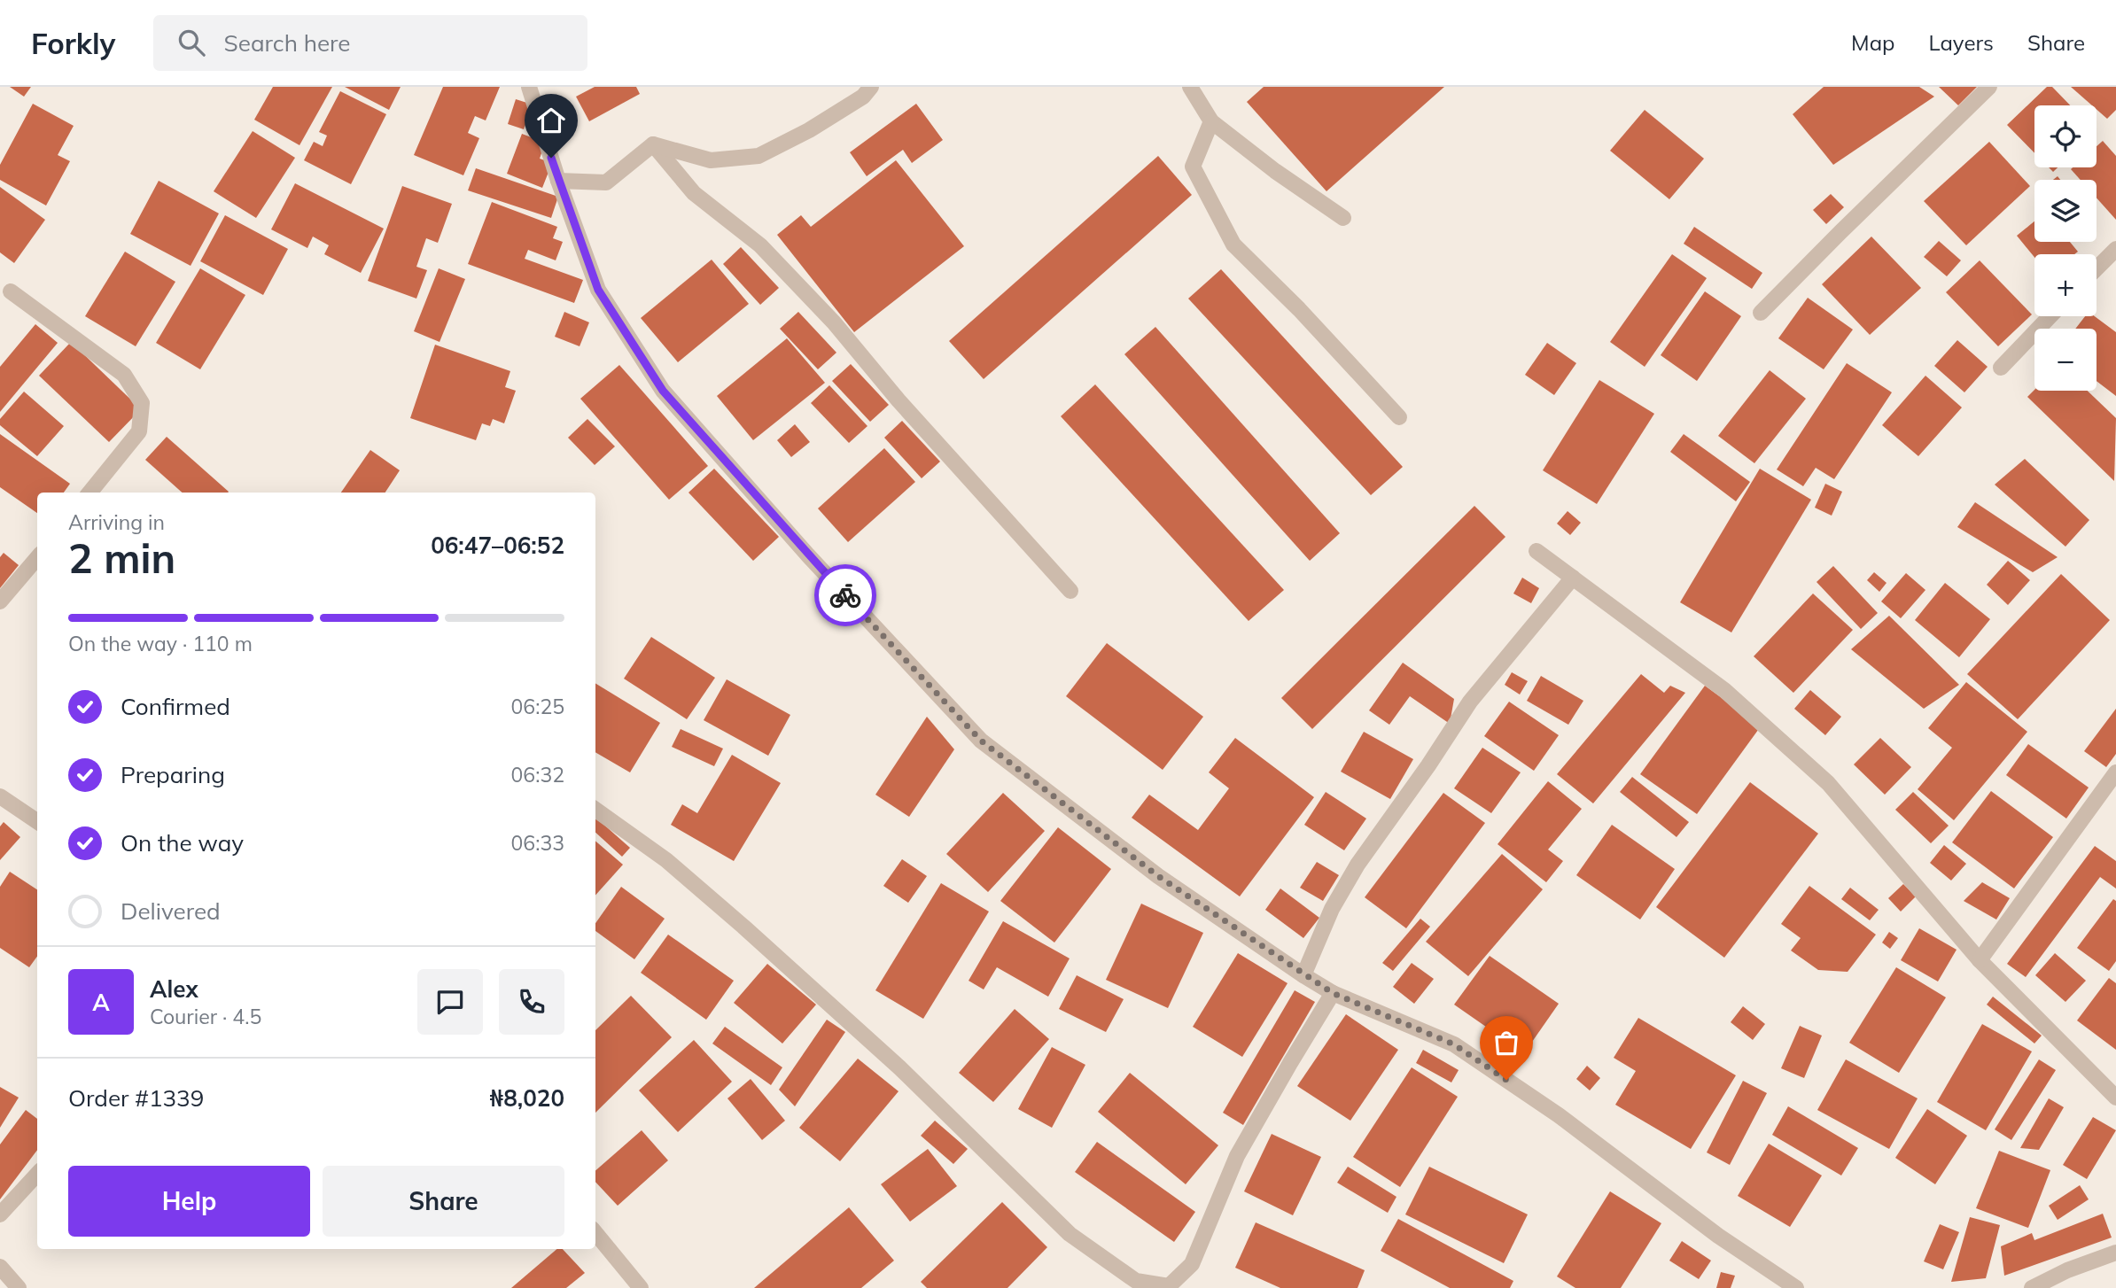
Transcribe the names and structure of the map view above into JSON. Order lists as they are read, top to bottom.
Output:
{
  "page": {
    "header": "Forkly",
    "search": "Search here",
    "nav": ["Map", "Layers", "Share"],
    "map_buttons": ["+", "−"],
    "heading": ["2 min", "Arriving in", "06:47–06:52"],
    "panel": [
      "Alex",
      "Courier · 4.5",
      "Order #1339",
      "₦8,020"
    ],
    "bar": "On the way · 110 m",
    "list": [
      ["Confirmed", "06:25"],
      ["Preparing", "06:32"],
      ["On the way", "06:33"],
      "Delivered"
    ],
    "round": "A",
    "buttons": ["Help", "Share"]
  }
}
